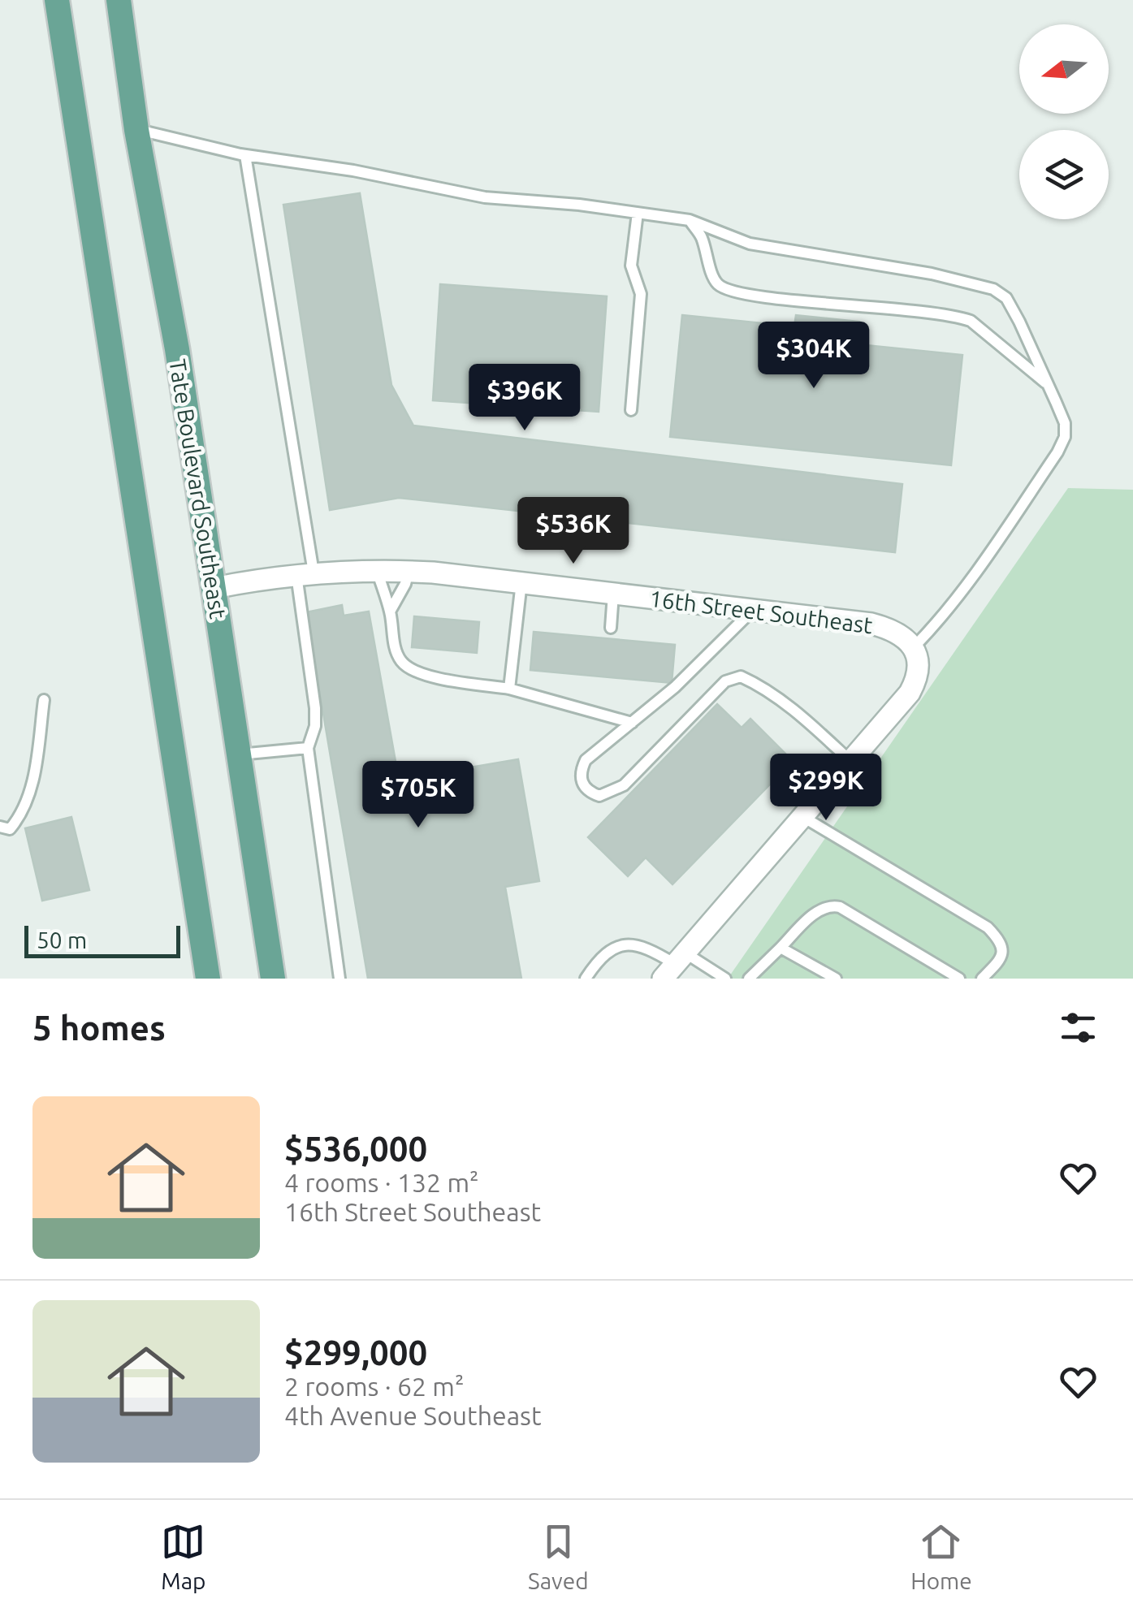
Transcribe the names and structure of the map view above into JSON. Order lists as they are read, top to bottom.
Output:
{
  "streets": {
    "main road": ["Tate Boulevard Southeast"],
    "street": ["16th Street Southeast"]
  },
  "crossings": [
    ["Tate Boulevard Southeast", "16th Street Southeast"]
  ],
  "scale_bar": "50 m",
  "north": "left",
  "page": {
    "price": [
      "$304K",
      "$396K",
      "$536K",
      "$299K",
      "$705K"
    ],
    "scale": "50 m",
    "heading": "5 homes",
    "list": [
      {
        "name": "$536,000",
        "note": "4 rooms · 132 m² · 16th Street Southeast"
      },
      {
        "name": "$299,000",
        "note": "2 rooms · 62 m² · 4th Avenue Southeast"
      }
    ],
    "tabs": ["Map", "Saved", "Home"]
  }
}
